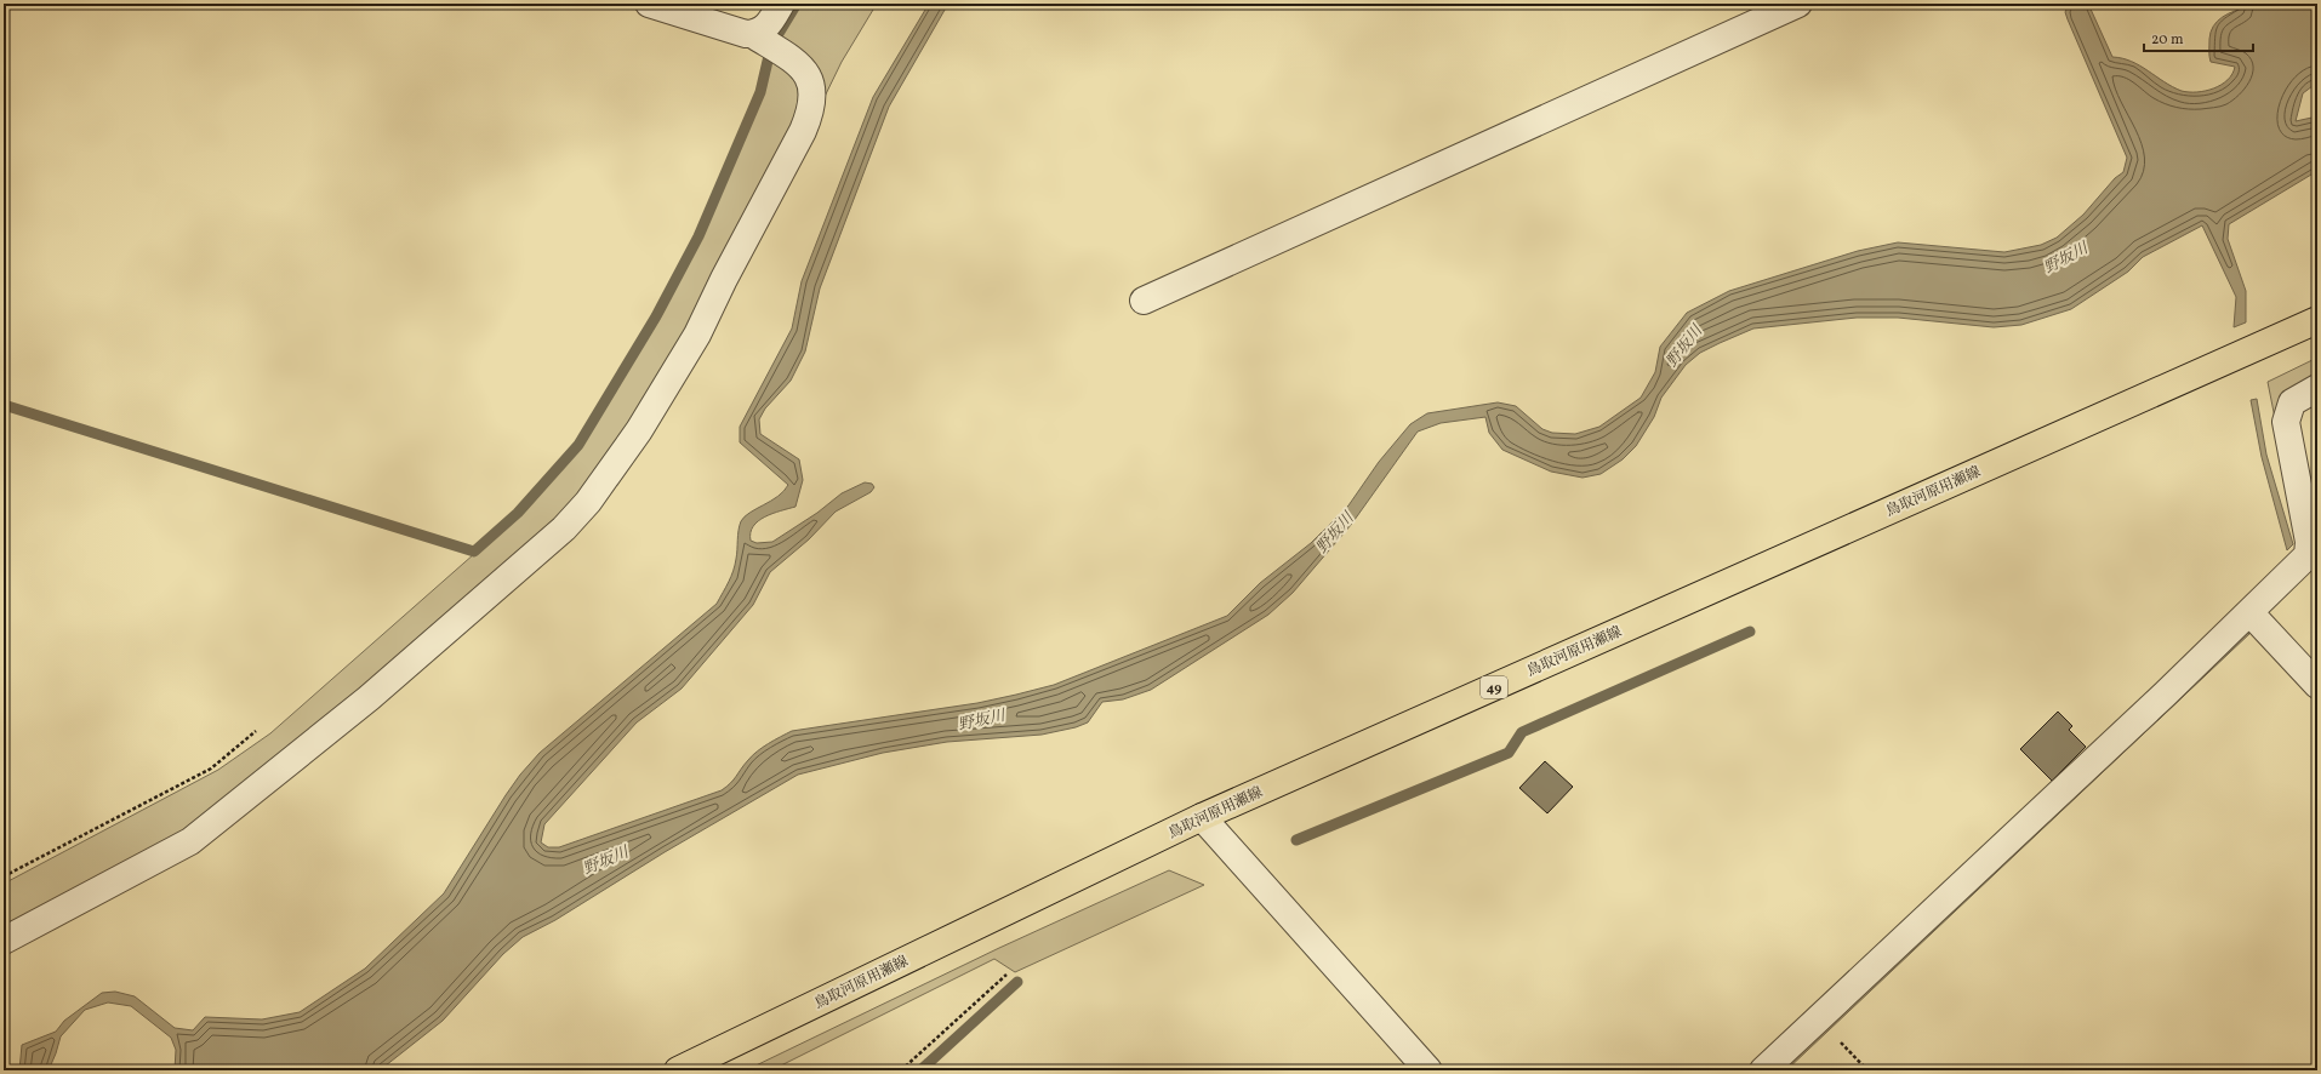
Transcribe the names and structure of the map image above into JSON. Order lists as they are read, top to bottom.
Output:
{
  "streets": {
    "main road": ["鳥取河原用瀬線", "49"]
  },
  "water": ["野坂川"],
  "scale_bar": "20 m"
}
